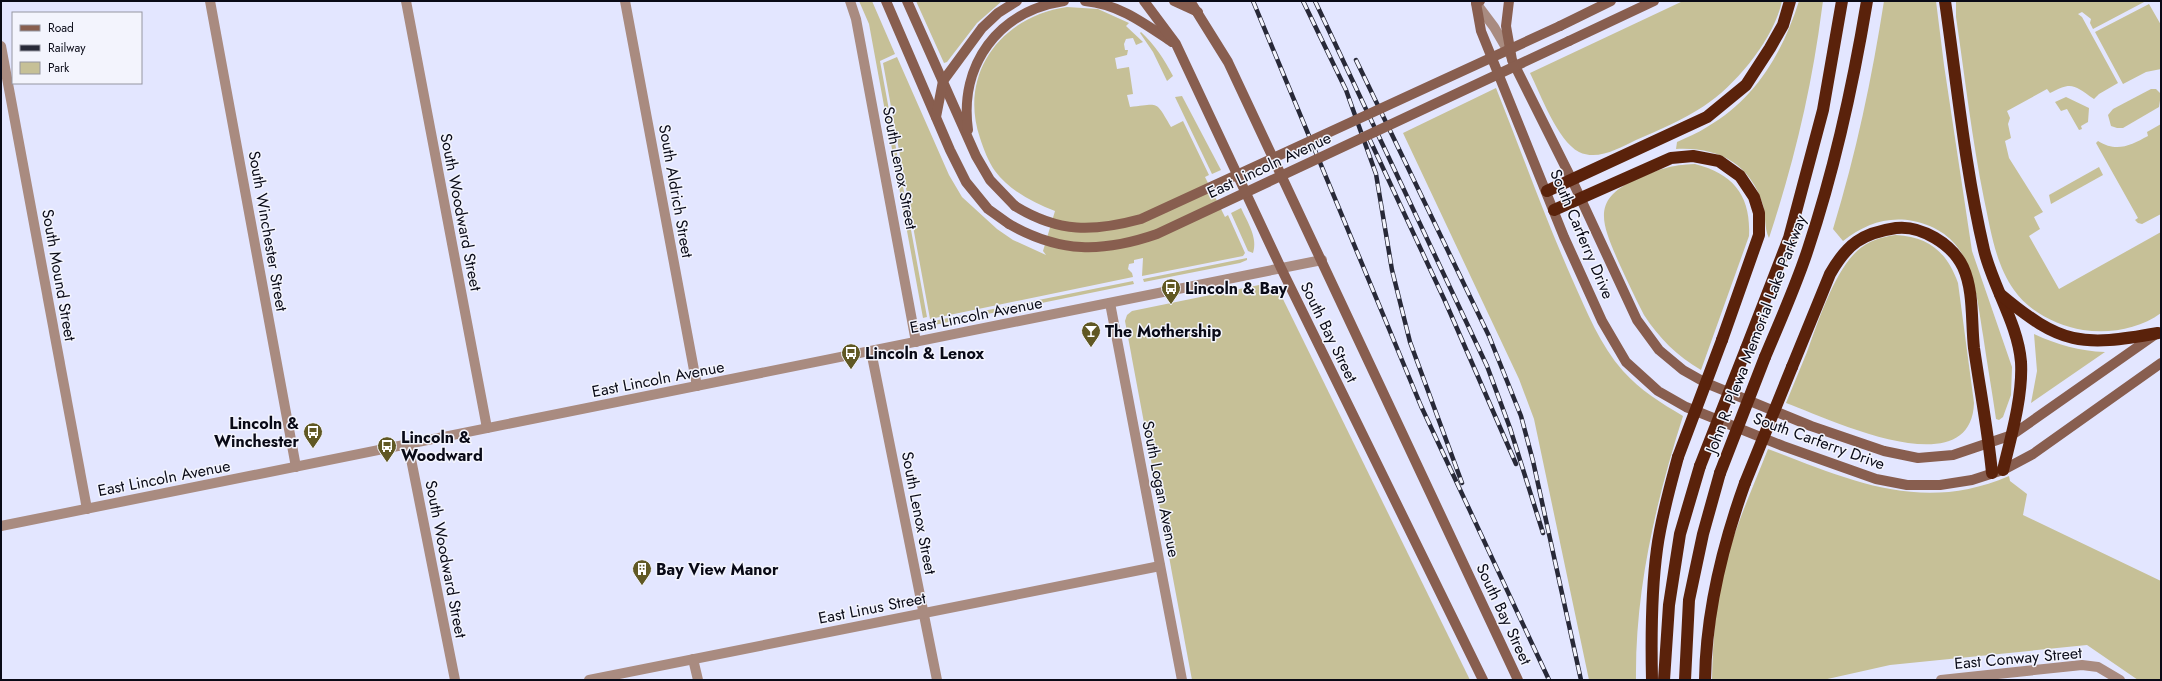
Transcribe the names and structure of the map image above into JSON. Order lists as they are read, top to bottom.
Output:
{
  "streets": {
    "highway": ["John R. Plewa Memorial Lake Parkway"],
    "main road": ["East Lincoln Avenue", "South Carferry Drive", "South Bay Street"],
    "street": [
      "South Lenox Street",
      "South Aldrich Street",
      "South Woodward Street",
      "South Winchester Street",
      "South Mound Street",
      "South Logan Avenue",
      "East Linus Street",
      "East Conway Street"
    ]
  },
  "crossings": [
    ["East Lincoln Avenue", "South Lenox Street"],
    ["East Lincoln Avenue", "South Aldrich Street"],
    ["East Lincoln Avenue", "South Woodward Street"],
    ["East Lincoln Avenue", "South Winchester Street"],
    ["East Lincoln Avenue", "South Mound Street"],
    ["East Lincoln Avenue", "South Bay Street"],
    ["East Lincoln Avenue", "South Logan Avenue"],
    ["South Lenox Street", "East Linus Street"],
    ["South Logan Avenue", "East Linus Street"]
  ],
  "places": {
    "bus stop": [
      "Lincoln & Bay",
      "Lincoln & Lenox",
      "Lincoln & Winchester",
      "Lincoln & Woodward"
    ],
    "bar": ["The Mothership"],
    "building": ["Bay View Manor"]
  },
  "legend": ["Road", "Railway", "Park"]
}
